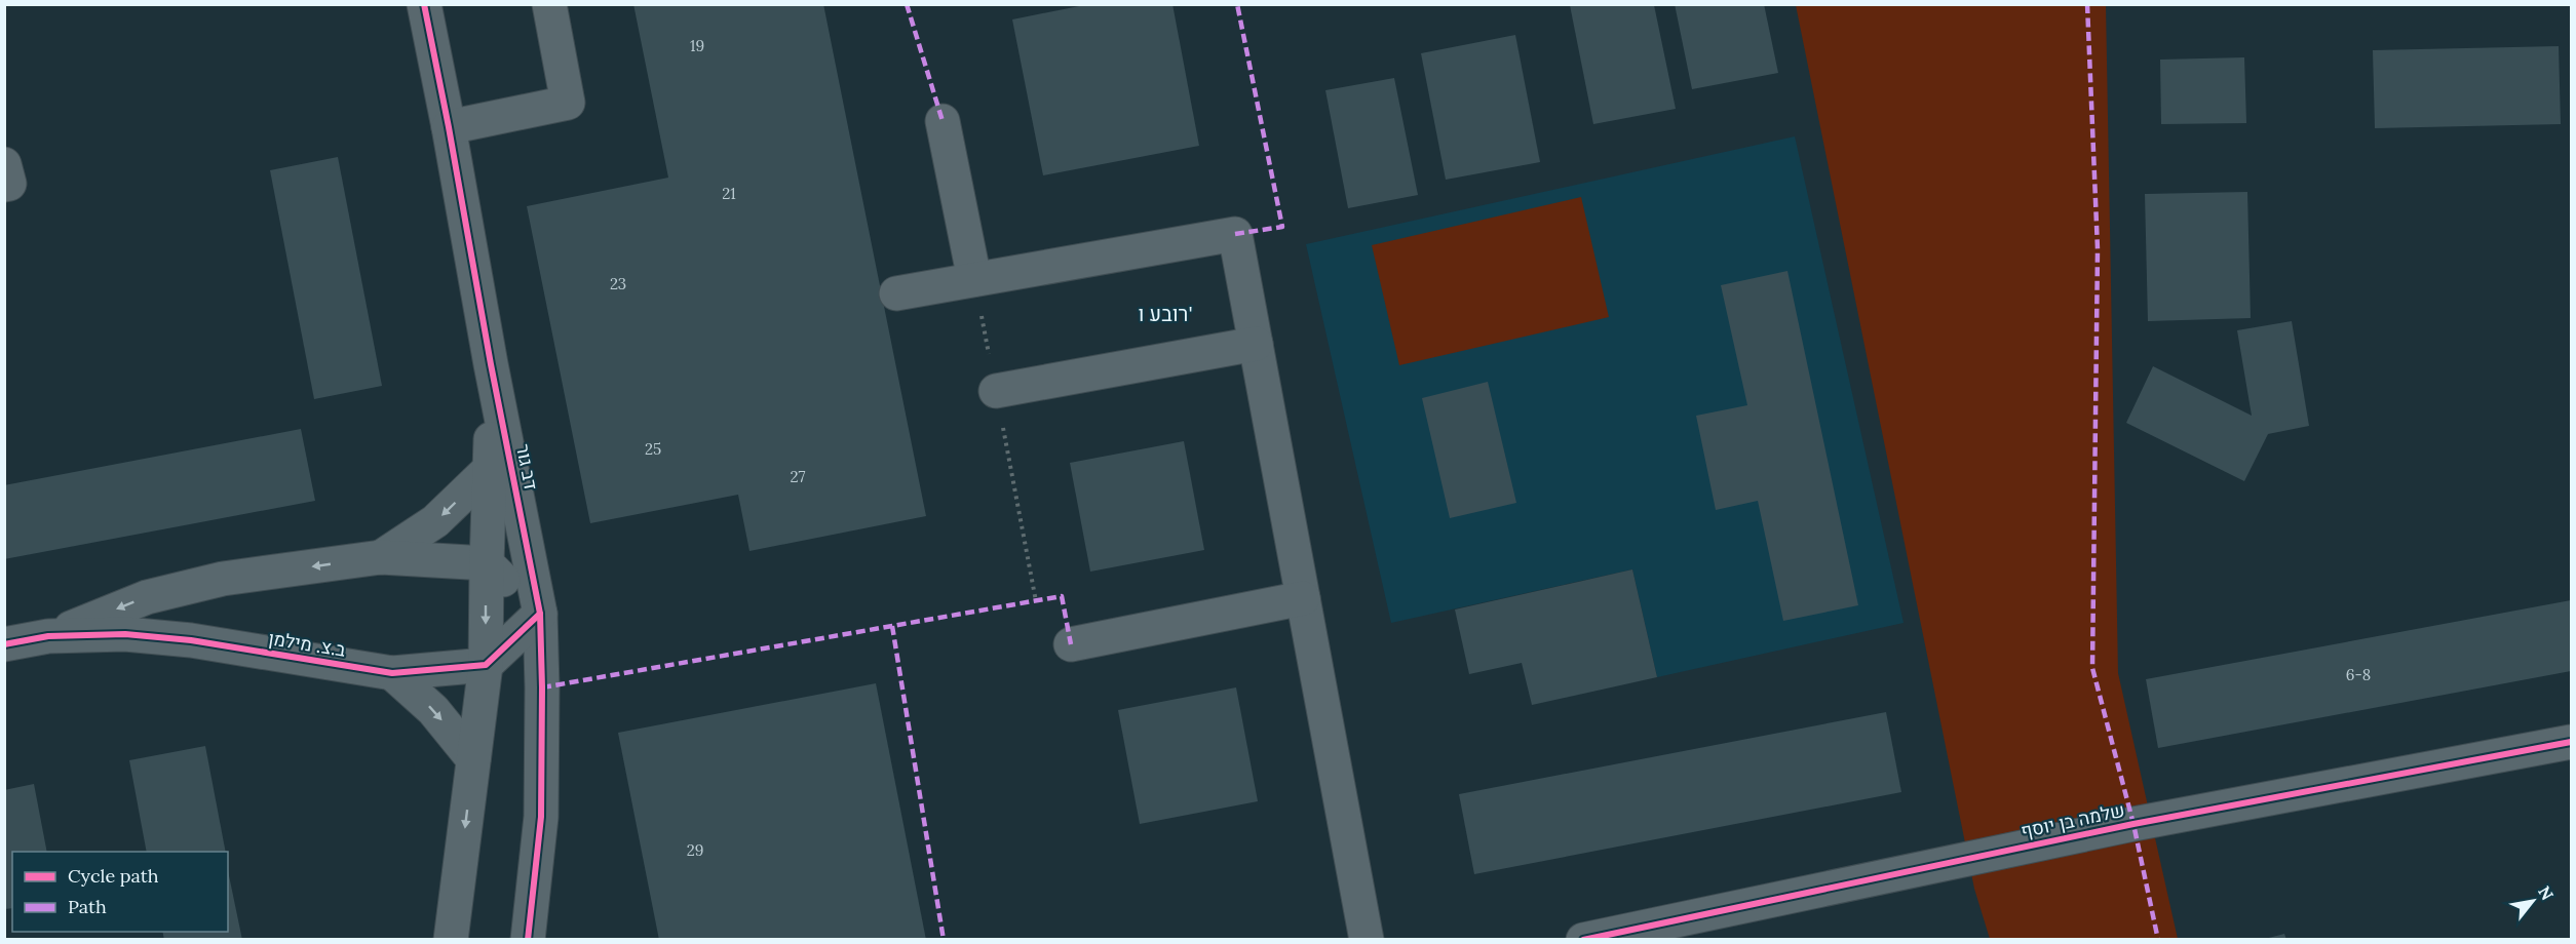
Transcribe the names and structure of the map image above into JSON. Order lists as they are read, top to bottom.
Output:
{
  "streets": {
    "street": ["דב גור", "ב.צ. מילמן", "שלמה בן יוסף"]
  },
  "crossings": [
    ["דב גור", "ב.צ. מילמן"]
  ],
  "districts": ["רובע ו'"],
  "house_numbers": [
    "19",
    "21",
    "23",
    "25",
    "27",
    "6-8",
    "29"
  ],
  "legend": ["Cycle path", "Path"],
  "north": "top right"
}
